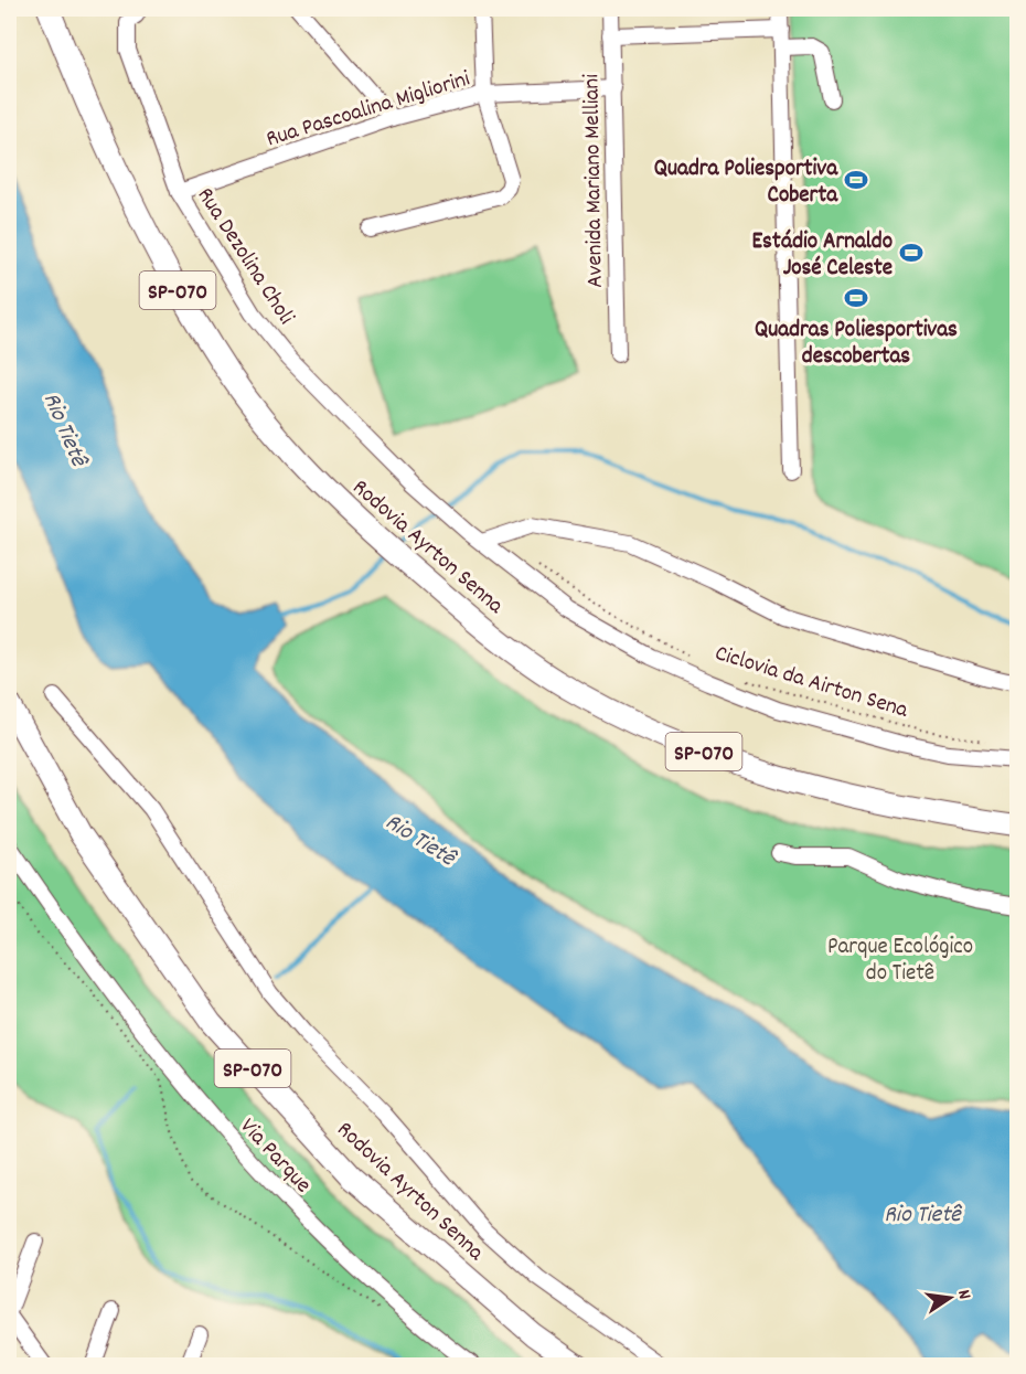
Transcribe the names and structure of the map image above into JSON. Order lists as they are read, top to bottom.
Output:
{
  "streets": {
    "highway": ["SP-070", "Rodovia Ayrton Senna"],
    "street": [
      "Rua Pascoalina Migliorini",
      "Avenida Mariano Melliani",
      "Rua Dezolina Choli",
      "Via Parque"
    ],
    "path": ["Ciclovia da Airton Sena"]
  },
  "crossings": [
    ["Rua Pascoalina Migliorini", "Avenida Mariano Melliani"],
    ["Rua Pascoalina Migliorini", "Rua Dezolina Choli"]
  ],
  "water": ["Rio Tietê"],
  "parks": ["Parque Ecológico do Tietê"],
  "places": {
    "sports": ["Quadra Poliesportiva Coberta", "Estádio Arnaldo José Celeste", "Quadras Poliesportivas descobertas"]
  },
  "north": "right"
}
